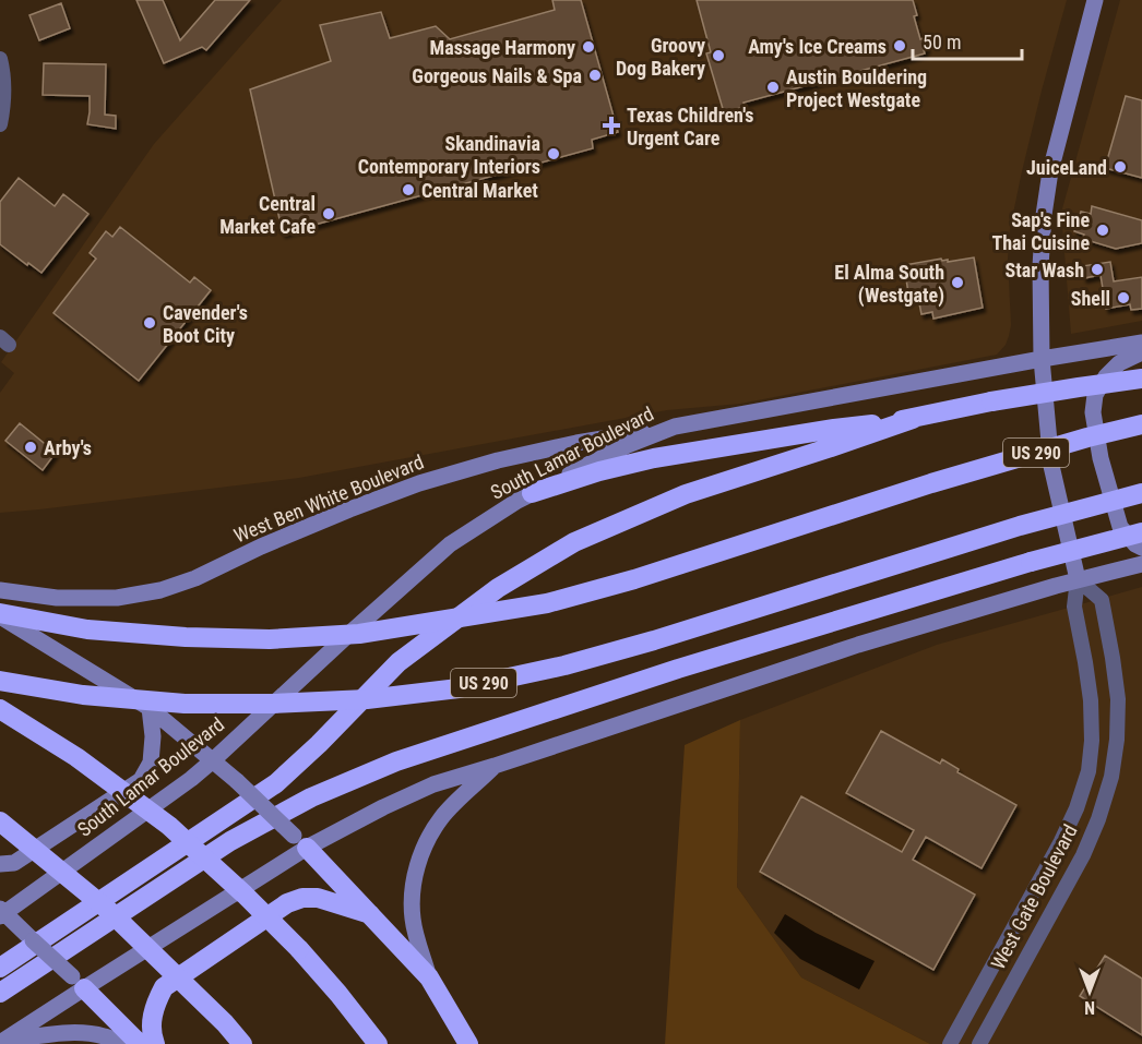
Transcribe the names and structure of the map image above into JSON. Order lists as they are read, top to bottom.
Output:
{
  "streets": {
    "highway": ["US 290"],
    "main road": ["South Lamar Boulevard", "West Ben White Boulevard", "West Gate Boulevard"]
  },
  "crossings": [
    ["South Lamar Boulevard", "West Ben White Boulevard"],
    ["South Lamar Boulevard", "West Gate Boulevard"]
  ],
  "places": {
    "other": [
      "Amy's Ice Creams",
      "Massage Harmony",
      "Groovy Dog Bakery",
      "Gorgeous Nails & Spa",
      "Austin Bouldering Project Westgate",
      "Skandinavia Contemporary Interiors",
      "JuiceLand",
      "Central Market",
      "Central Market Cafe",
      "Sap's Fine Thai Cuisine",
      "Star Wash",
      "El Alma South (Westgate)",
      "Shell",
      "Cavender's Boot City",
      "Arby's"
    ],
    "health": ["Texas Children's Urgent Care"]
  },
  "scale_bar": "50 m",
  "north": "bottom"
}
